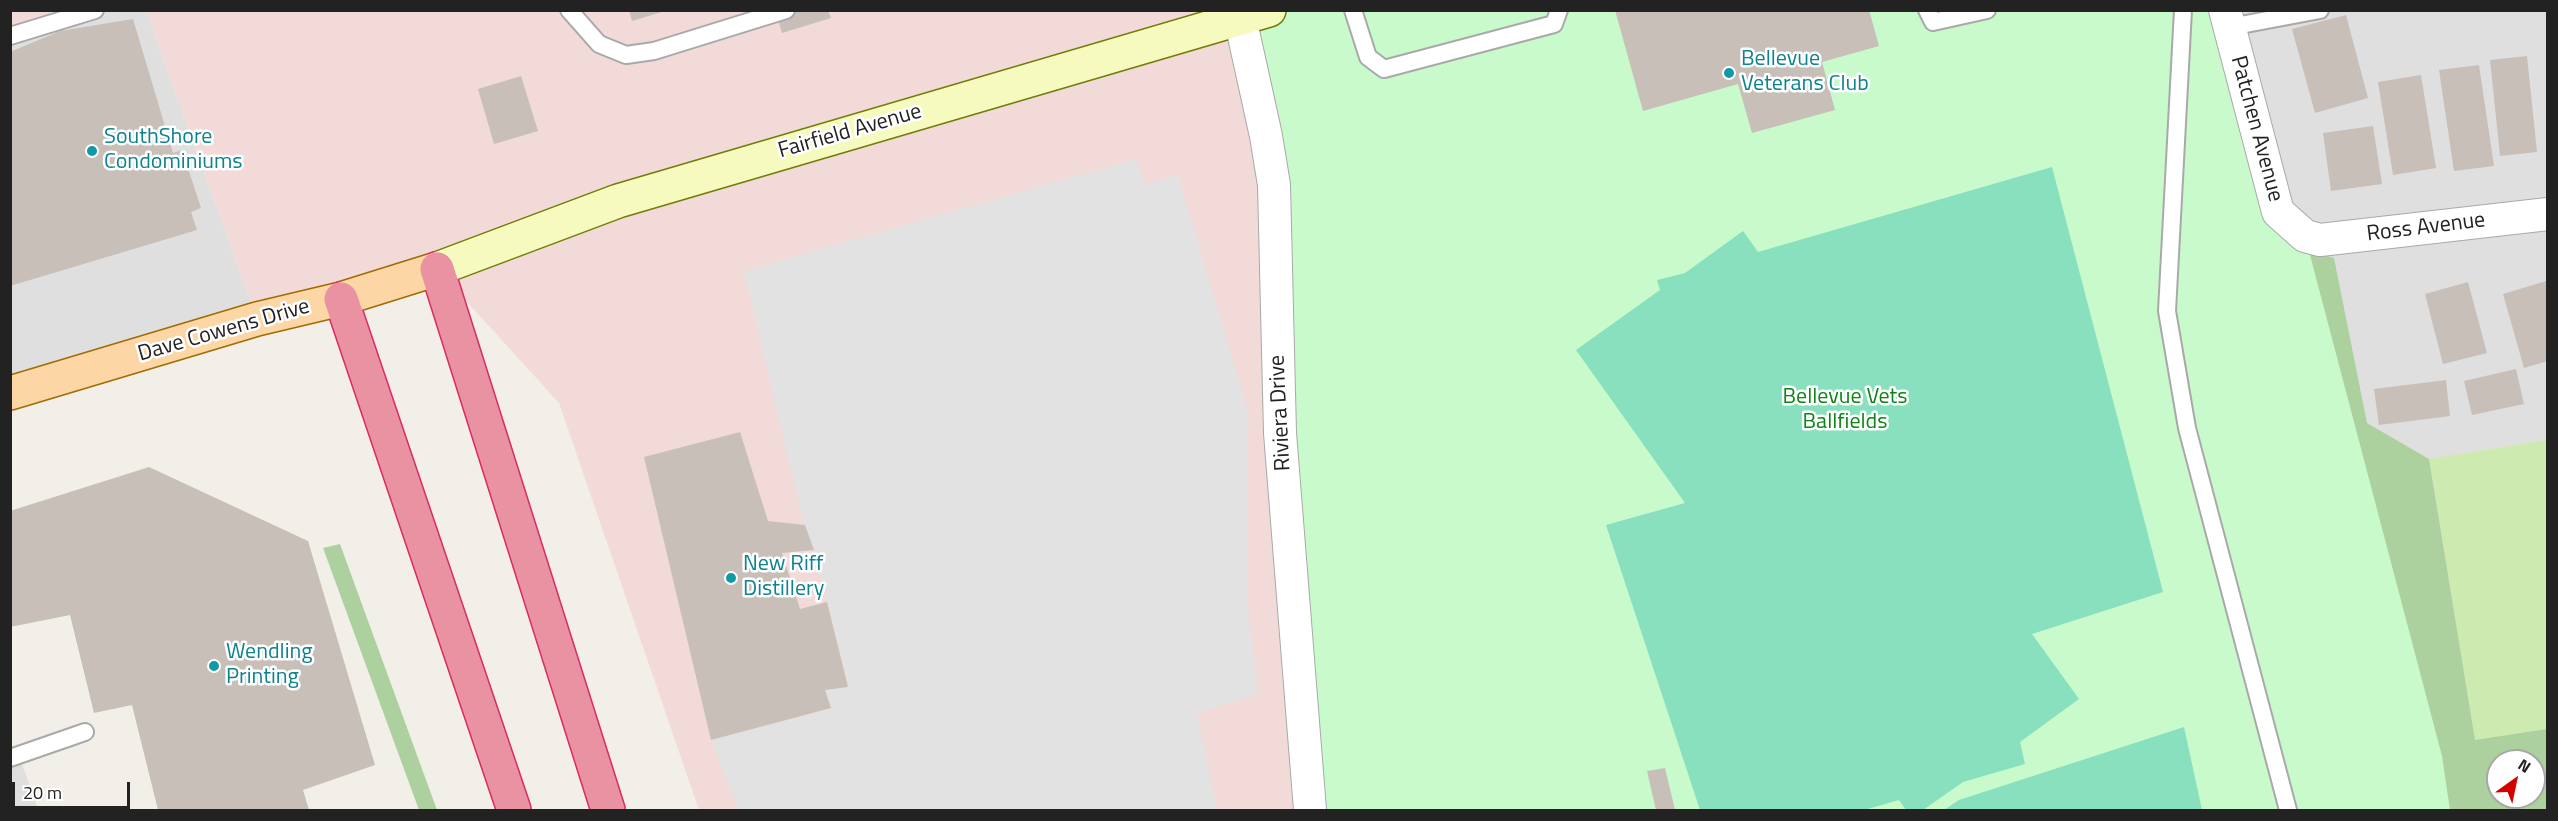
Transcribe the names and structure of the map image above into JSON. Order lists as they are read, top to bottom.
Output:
{
  "streets": {
    "main road": ["Fairfield Avenue", "Dave Cowens Drive"],
    "street": ["Patchen Avenue", "Ross Avenue", "Riviera Drive"]
  },
  "crossings": [
    ["Patchen Avenue", "Ross Avenue"],
    ["Fairfield Avenue", "Dave Cowens Drive"],
    ["Fairfield Avenue", "Riviera Drive"]
  ],
  "parks": ["Bellevue Vets Ballfields"],
  "places": [
    "Bellevue Veterans Club",
    "SouthShore Condominiums",
    "New Riff Distillery",
    "Wendling Printing"
  ],
  "scale_bar": "20 m",
  "north": "top right"
}
